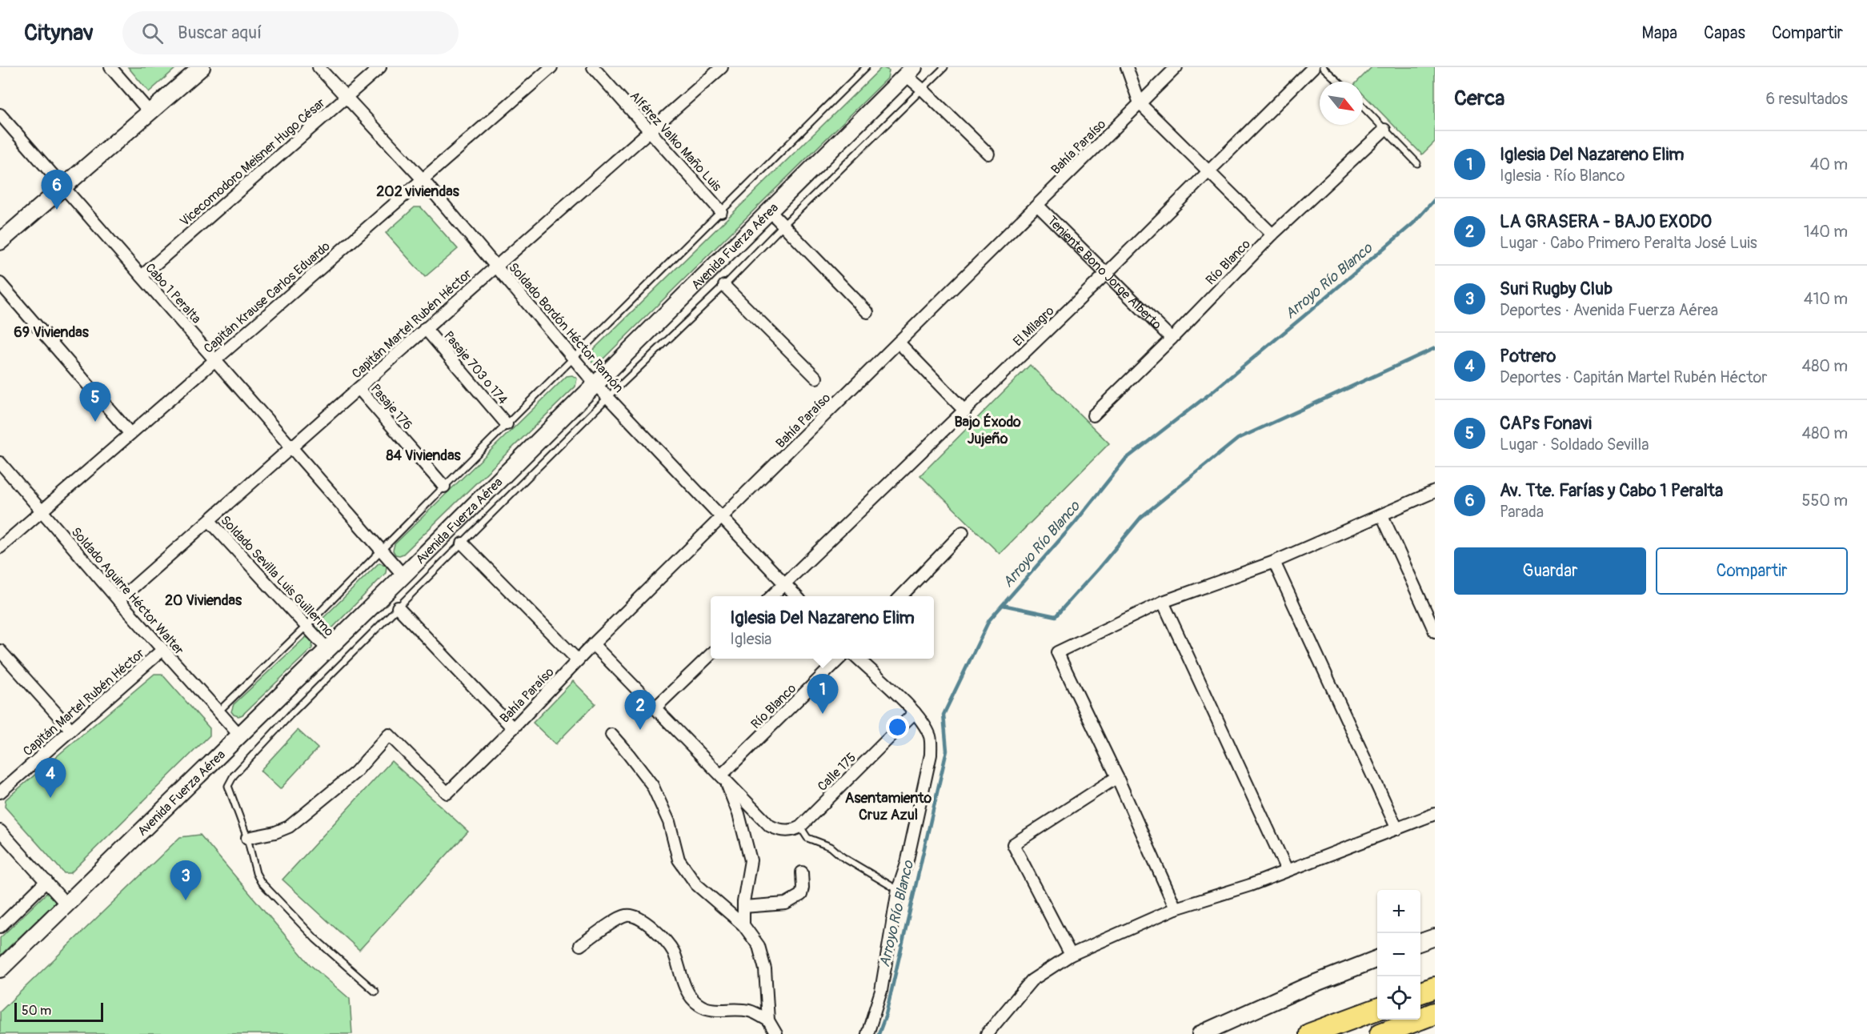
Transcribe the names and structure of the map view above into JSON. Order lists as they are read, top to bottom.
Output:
{
  "streets": {
    "main road": ["Avenida Fuerza Aérea"],
    "street": [
      "Alférez Valko Maño Luis",
      "Bahía Paraíso",
      "Vicecomodoro Meisner Hugo César",
      "Río Blanco",
      "Teniente Bono Jorge Alberto",
      "Cabo 1 Peralta",
      "Capitán Krause Carlos Eduardo",
      "Capitán Martel Rubén Héctor",
      "El Milagro",
      "Soldado Bordón Héctor Ramón",
      "Pasaje 703 o 174",
      "Pasaje 176",
      "Soldado Sevilla Luis Guillermo",
      "Soldado Aguirre Héctor Walter",
      "Calle 175"
    ]
  },
  "crossings": [
    ["Alférez Valko Maño Luis", "Capitán Martel Rubén Héctor"],
    ["Bahía Paraíso", "Teniente Bono Jorge Alberto"],
    ["Bahía Paraíso", "Soldado Bordón Héctor Ramón"],
    ["Vicecomodoro Meisner Hugo César", "Cabo 1 Peralta"],
    ["Vicecomodoro Meisner Hugo César", "Soldado Bordón Héctor Ramón"],
    ["Avenida Fuerza Aérea", "Cabo 1 Peralta"],
    ["Avenida Fuerza Aérea", "Soldado Bordón Héctor Ramón"],
    ["Avenida Fuerza Aérea", "Soldado Sevilla Luis Guillermo"],
    ["Avenida Fuerza Aérea", "Soldado Aguirre Héctor Walter"],
    ["Río Blanco", "Teniente Bono Jorge Alberto"],
    ["Teniente Bono Jorge Alberto", "El Milagro"],
    ["Cabo 1 Peralta", "Capitán Krause Carlos Eduardo"],
    ["Cabo 1 Peralta", "Capitán Martel Rubén Héctor"],
    ["Capitán Krause Carlos Eduardo", "Soldado Bordón Héctor Ramón"],
    ["Capitán Krause Carlos Eduardo", "Soldado Aguirre Héctor Walter"],
    ["Capitán Martel Rubén Héctor", "Soldado Bordón Héctor Ramón"],
    ["Capitán Martel Rubén Héctor", "Pasaje 703 o 174"],
    ["Capitán Martel Rubén Héctor", "Pasaje 176"],
    ["Capitán Martel Rubén Héctor", "Soldado Sevilla Luis Guillermo"],
    ["Capitán Martel Rubén Héctor", "Soldado Aguirre Héctor Walter"],
    ["El Milagro", "Soldado Bordón Héctor Ramón"]
  ],
  "districts": [
    "202 viviendas",
    "69 Viviendas",
    "Bajo Éxodo Jujeño",
    "84 Viviendas",
    "20 Viviendas",
    "Asentamiento Cruz Azul"
  ],
  "water": ["Arroyo Río Blanco"],
  "scale_bar": "50 m",
  "north": "bottom right",
  "page": {
    "header": "Citynav",
    "search": "Buscar aquí",
    "nav": ["Mapa", "Capas", "Compartir"],
    "heading": ["Cerca", "6 resultados"],
    "list": [
      {
        "mark": "1",
        "name": "Iglesia Del Nazareno Elim",
        "note": "Iglesia · Río Blanco",
        "value": "40 m"
      },
      {
        "mark": "2",
        "name": "LA GRASERA - BAJO EXODO",
        "note": "Lugar · Cabo Primero Peralta José Luis",
        "value": "140 m"
      },
      {
        "mark": "3",
        "name": "Suri Rugby Club",
        "note": "Deportes · Avenida Fuerza Aérea",
        "value": "410 m"
      },
      {
        "mark": "4",
        "name": "Potrero",
        "note": "Deportes · Capitán Martel Rubén Héctor",
        "value": "480 m"
      },
      {
        "mark": "5",
        "name": "CAPs Fonavi",
        "note": "Lugar · Soldado Sevilla",
        "value": "480 m"
      },
      {
        "mark": "6",
        "name": "Av. Tte. Farías y Cabo 1 Peralta",
        "note": "Parada",
        "value": "550 m"
      }
    ],
    "pins": [
      "6",
      "5",
      "1",
      "2",
      "4",
      "3"
    ],
    "buttons": ["Guardar", "Compartir"],
    "popup": ["Iglesia Del Nazareno Elim", "Iglesia"],
    "map_buttons": ["+", "−"],
    "scale": "50 m"
  }
}
